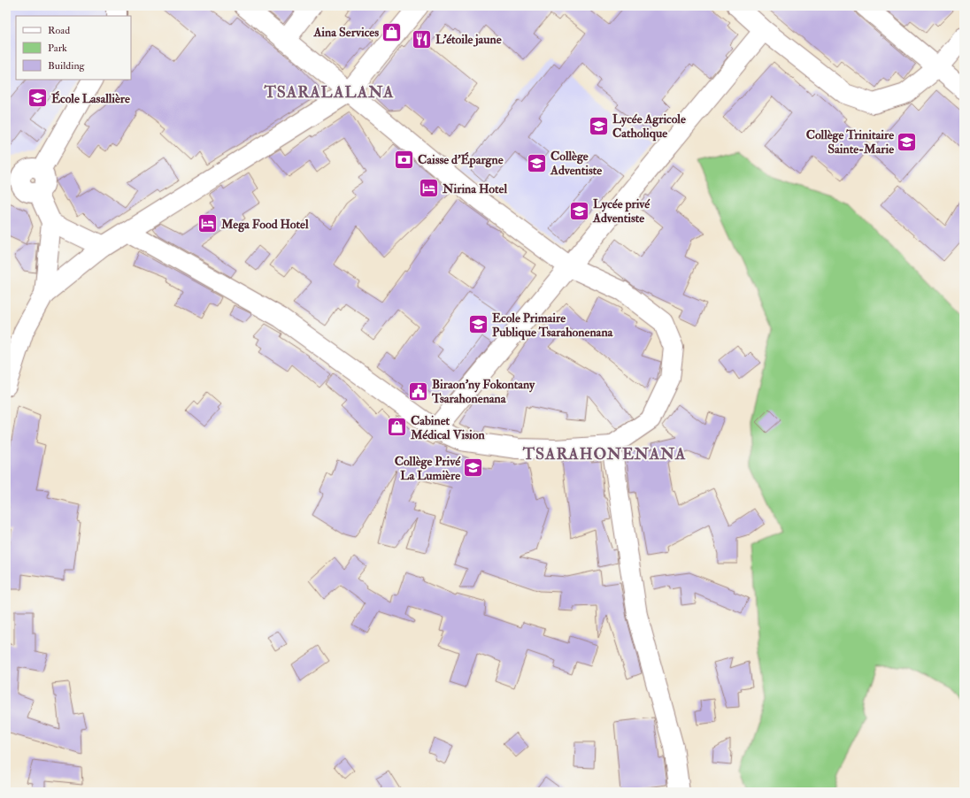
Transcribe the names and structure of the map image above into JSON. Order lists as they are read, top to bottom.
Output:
{
  "districts": ["TSARALALANA", "TSARAHONENANA"],
  "places": {
    "shop": ["Aina Services", "Cabinet Médical Vision"],
    "restaurant": ["L'étoile jaune"],
    "school or university": [
      "École Lasallière",
      "Lycée Agricole Catholique",
      "Collège Trinitaire Sainte-Marie",
      "Collège Adventiste",
      "Lycée privé Adventiste",
      "Ecole Primaire Publique Tsarahonenana",
      "Collège Privé La Lumière"
    ],
    "bank": ["Caisse d'Épargne"],
    "hotel": ["Nirina Hotel", "Mega Food Hotel"],
    "public building": ["Biraon'ny Fokontany Tsarahonenana"]
  },
  "legend": ["Road", "Park", "Building"]
}
